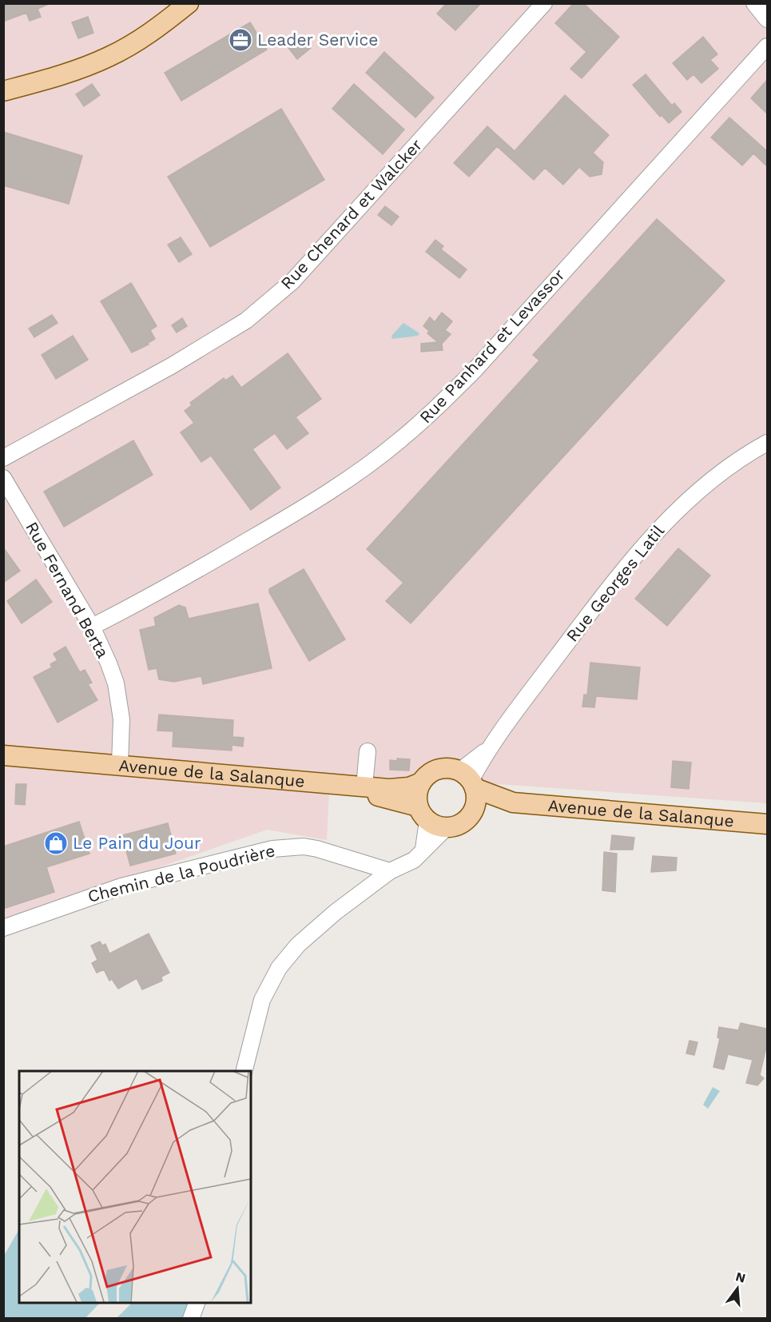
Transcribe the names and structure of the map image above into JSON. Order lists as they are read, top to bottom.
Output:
{
  "streets": {
    "main road": ["Avenue de la Salanque"],
    "street": [
      "Rue Chenard et Walcker",
      "Rue Panhard et Levassor",
      "Rue Georges Latil",
      "Rue Fernand Berta",
      "Chemin de la Poudrière"
    ]
  },
  "crossings": [
    ["Rue Panhard et Levassor", "Rue Fernand Berta"],
    ["Rue Georges Latil", "Avenue de la Salanque"],
    ["Rue Fernand Berta", "Avenue de la Salanque"]
  ],
  "places": {
    "office": ["Leader Service"],
    "shop": ["Le Pain du Jour"]
  },
  "north": "top"
}
